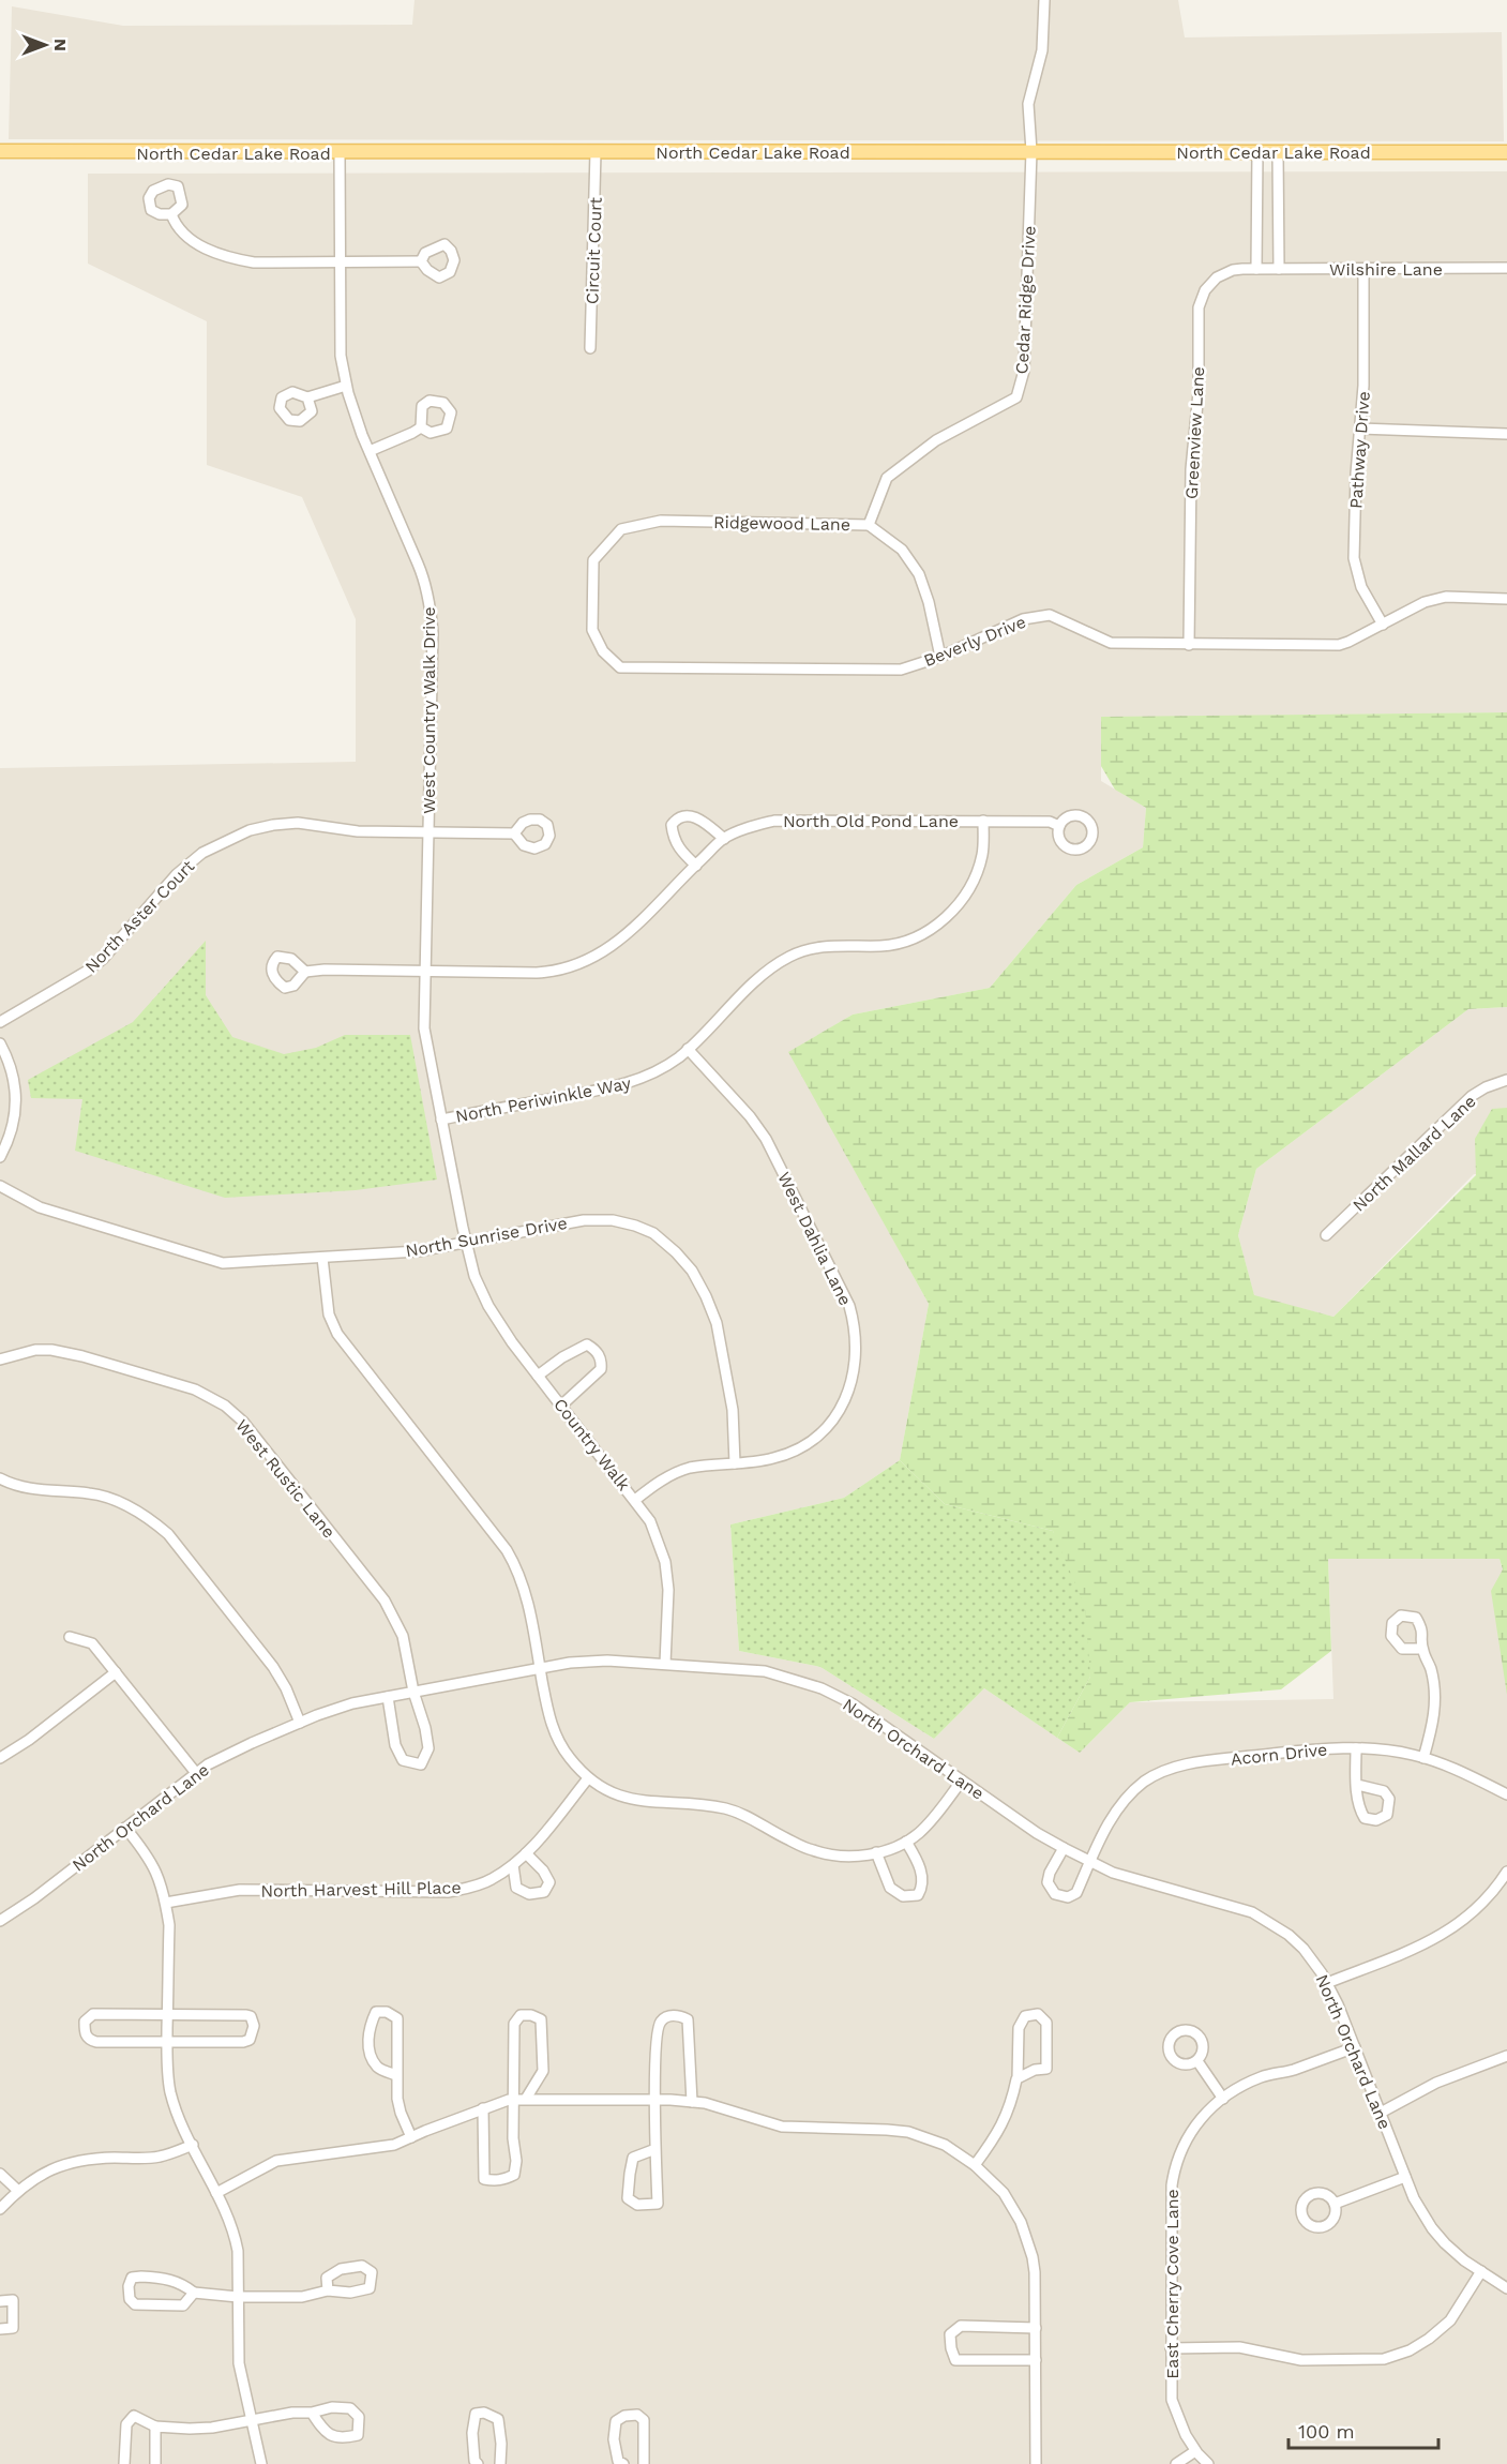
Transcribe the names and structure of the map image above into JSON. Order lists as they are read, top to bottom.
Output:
{
  "streets": {
    "main road": ["North Cedar Lake Road"],
    "street": [
      "Circuit Court",
      "Wilshire Lane",
      "Cedar Ridge Drive",
      "Greenview Lane",
      "Pathway Drive",
      "Ridgewood Lane",
      "Beverly Drive",
      "West Country Walk Drive",
      "North Old Pond Lane",
      "North Aster Court",
      "North Periwinkle Way",
      "North Mallard Lane",
      "North Sunrise Drive",
      "West Dahlia Lane",
      "Country Walk",
      "West Rustic Lane",
      "North Orchard Lane",
      "Acorn Drive",
      "North Harvest Hill Place",
      "East Cherry Cove Lane"
    ]
  },
  "crossings": [
    ["North Cedar Lake Road", "Circuit Court"],
    ["North Cedar Lake Road", "Cedar Ridge Drive"],
    ["North Cedar Lake Road", "West Country Walk Drive"],
    ["Wilshire Lane", "Greenview Lane"],
    ["Wilshire Lane", "Pathway Drive"],
    ["Cedar Ridge Drive", "Ridgewood Lane"],
    ["Greenview Lane", "Beverly Drive"],
    ["Pathway Drive", "Beverly Drive"],
    ["Ridgewood Lane", "Beverly Drive"],
    ["West Country Walk Drive", "North Old Pond Lane"],
    ["West Country Walk Drive", "North Aster Court"],
    ["West Country Walk Drive", "North Periwinkle Way"],
    ["West Country Walk Drive", "North Sunrise Drive"],
    ["West Country Walk Drive", "Country Walk"],
    ["North Old Pond Lane", "North Periwinkle Way"],
    ["North Periwinkle Way", "West Dahlia Lane"],
    ["North Sunrise Drive", "West Dahlia Lane"],
    ["North Sunrise Drive", "Country Walk"],
    ["West Dahlia Lane", "Country Walk"],
    ["Country Walk", "North Orchard Lane"],
    ["West Rustic Lane", "North Orchard Lane"],
    ["North Orchard Lane", "Acorn Drive"],
    ["North Orchard Lane", "East Cherry Cove Lane"]
  ],
  "scale_bar": "100 m",
  "north": "right"
}
